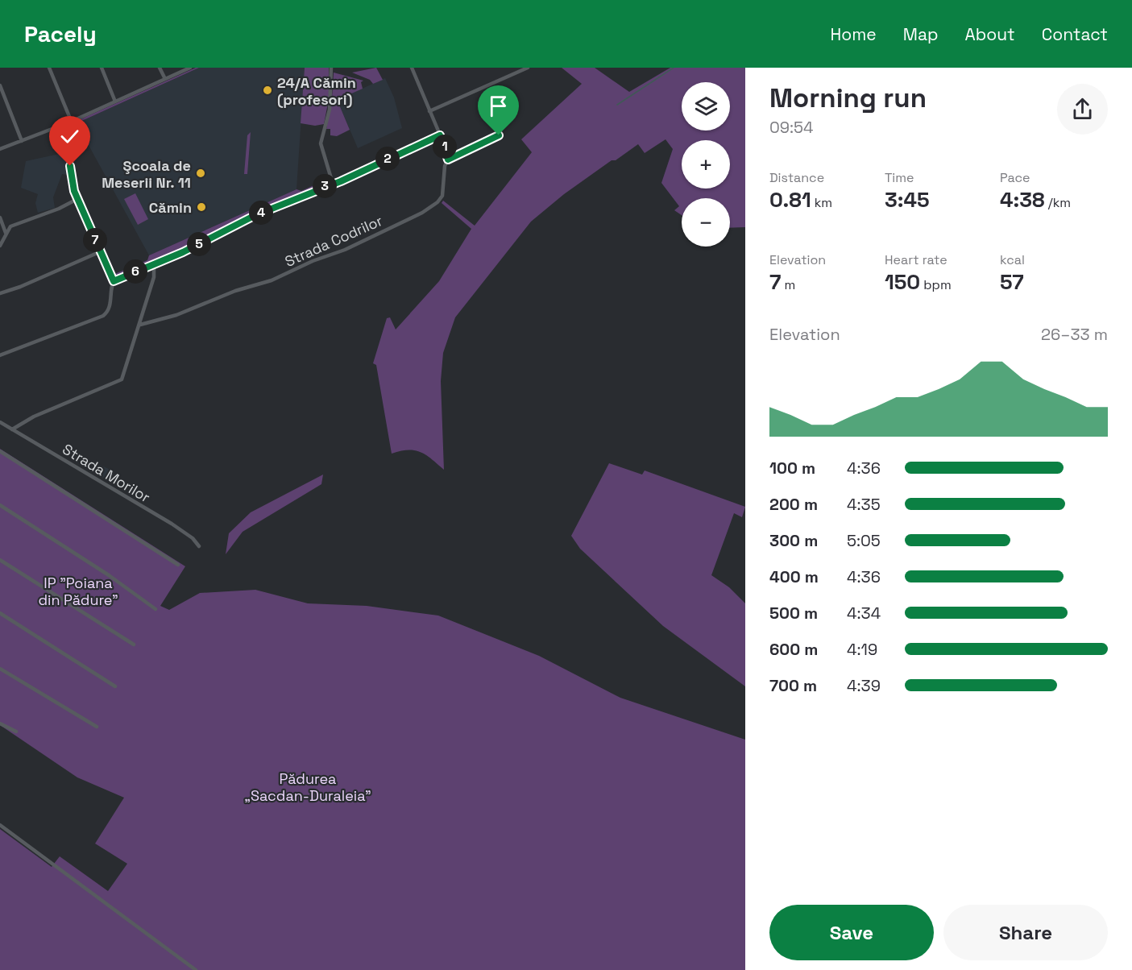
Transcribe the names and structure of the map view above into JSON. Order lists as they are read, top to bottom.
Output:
{
  "streets": {
    "street": ["Strada Codrilor", "Strada Morilor"]
  },
  "parks": ["IP \"Poiana din Pădure\"", "Pădurea „Sacdan-Duraleia”"],
  "places": ["24/A Cămin (profesori)", "Şcoala de Meserii Nr. 11", "Cămin"],
  "page": {
    "header": "Pacely",
    "nav": [
      "Home",
      "Map",
      "About",
      "Contact"
    ],
    "heading": ["Morning run", "09:54"],
    "map_buttons": ["+", "−"],
    "pins": [
      "1",
      "2",
      "3",
      "4",
      "7",
      "5",
      "6"
    ],
    "stats": [
      ["Distance", "0.81 km"],
      ["Time", "3:45"],
      ["Pace", "4:38 /km"],
      ["Elevation", "7 m"],
      ["Heart rate", "150 bpm"],
      ["kcal", "57"]
    ],
    "chart": ["Elevation", "26–33 m"],
    "list": [
      {
        "name": "100 m",
        "note": "4:36"
      },
      {
        "name": "200 m",
        "note": "4:35"
      },
      {
        "name": "300 m",
        "note": "5:05"
      },
      {
        "name": "400 m",
        "note": "4:36"
      },
      {
        "name": "500 m",
        "note": "4:34"
      },
      {
        "name": "600 m",
        "note": "4:19"
      },
      {
        "name": "700 m",
        "note": "4:39"
      }
    ],
    "buttons": ["Save", "Share"]
  }
}
